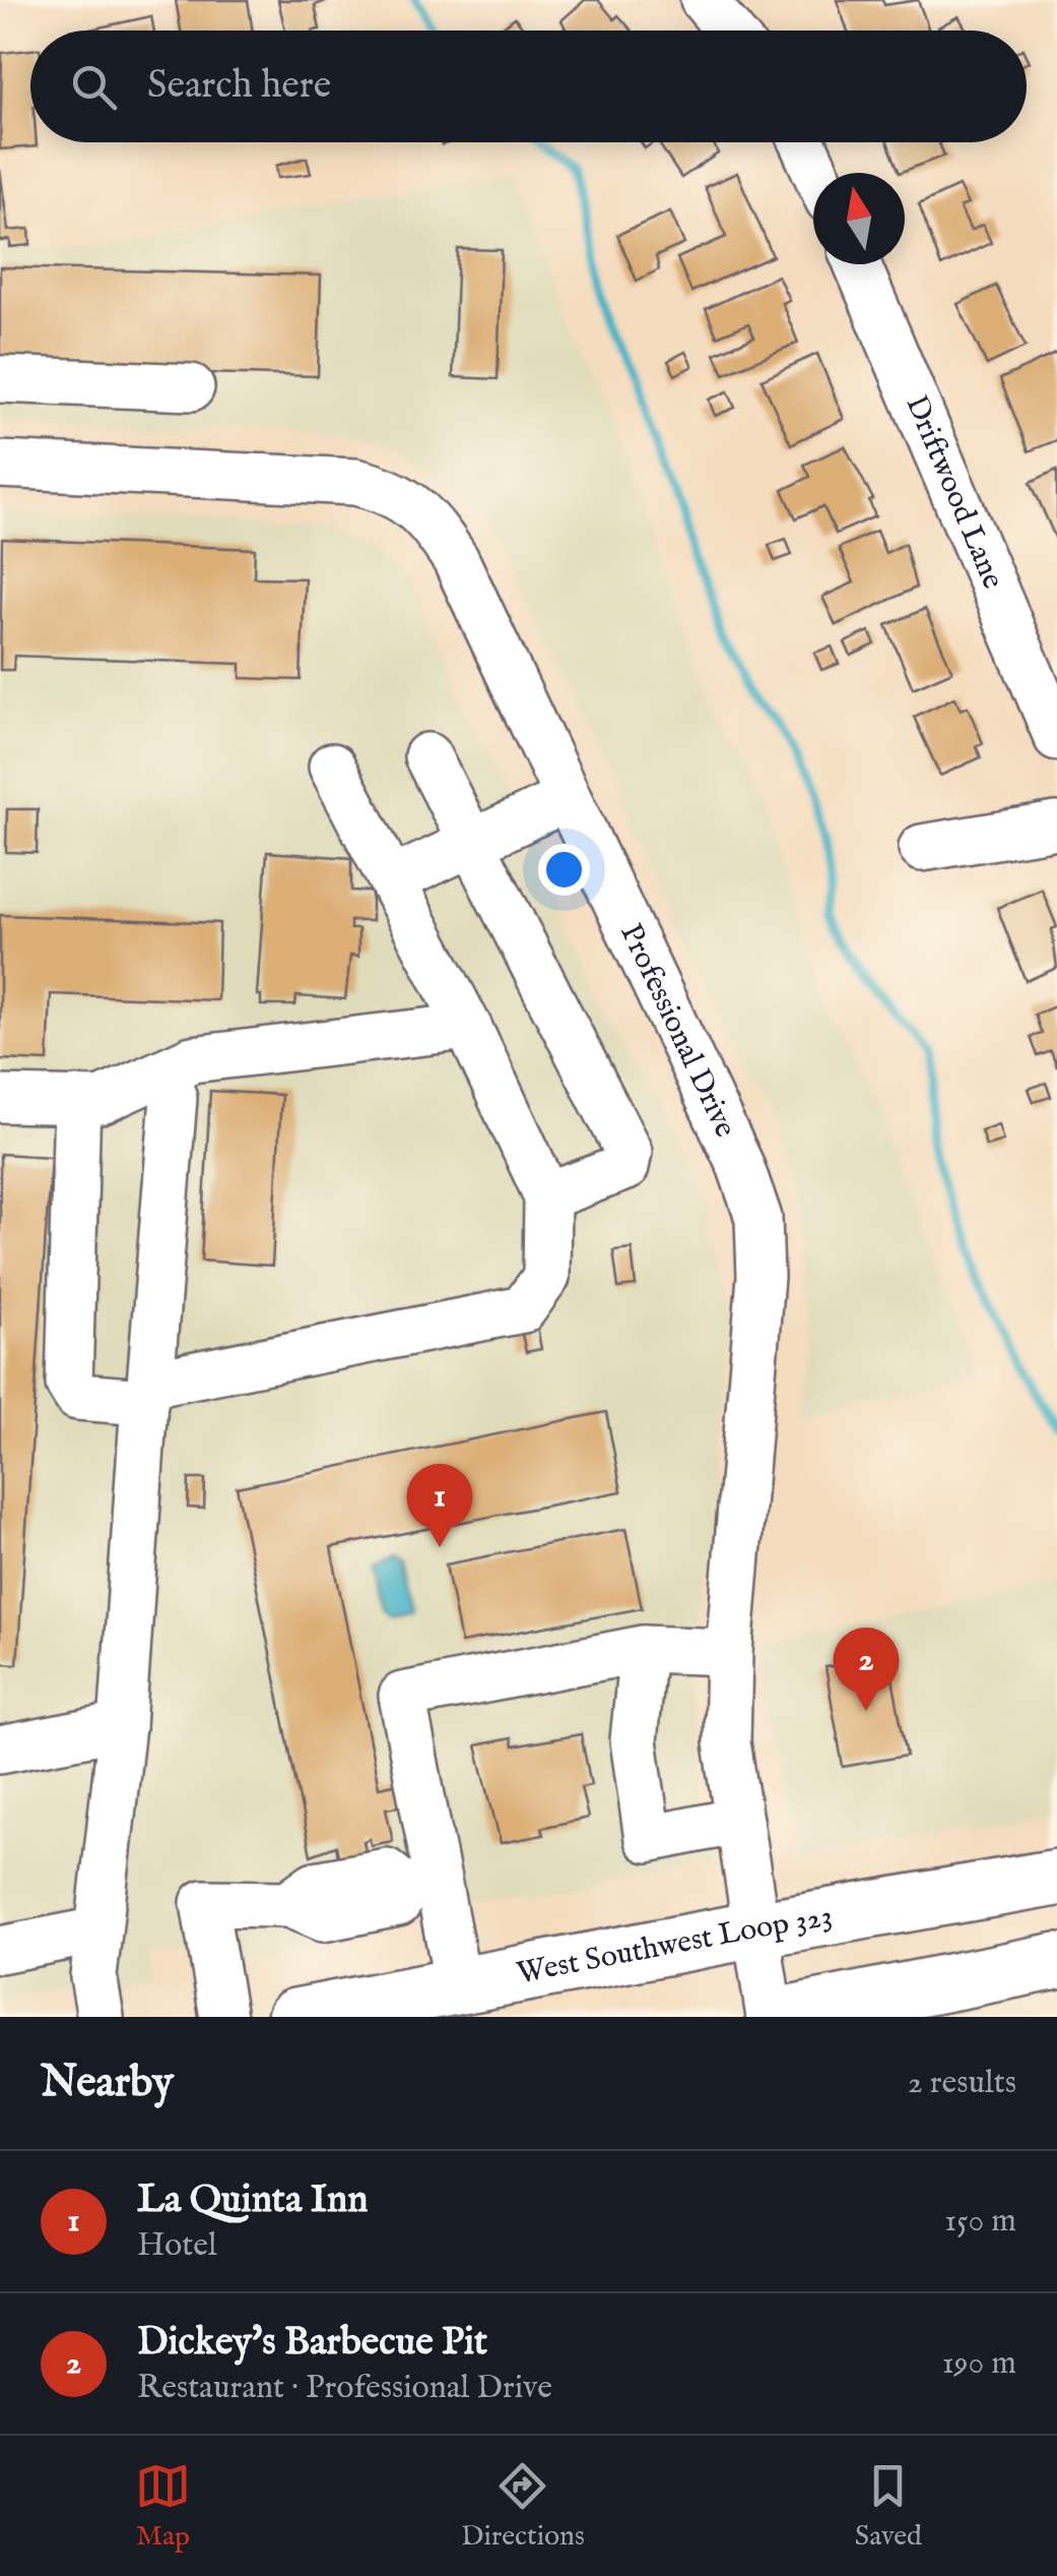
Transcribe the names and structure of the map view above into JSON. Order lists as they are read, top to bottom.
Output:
{
  "streets": {
    "highway": ["West Southwest Loop 323"],
    "street": ["Driftwood Lane", "Professional Drive"]
  },
  "crossings": [
    ["Professional Drive", "West Southwest Loop 323"]
  ],
  "north": "top",
  "page": {
    "search": "Search here",
    "pins": ["1", "2"],
    "heading": ["Nearby", "2 results"],
    "list": [
      {
        "mark": "1",
        "name": "La Quinta Inn",
        "note": "Hotel",
        "value": "150 m"
      },
      {
        "mark": "2",
        "name": "Dickey's Barbecue Pit",
        "note": "Restaurant · Professional Drive",
        "value": "190 m"
      }
    ],
    "nav": ["Map", "Directions", "Saved"]
  }
}
